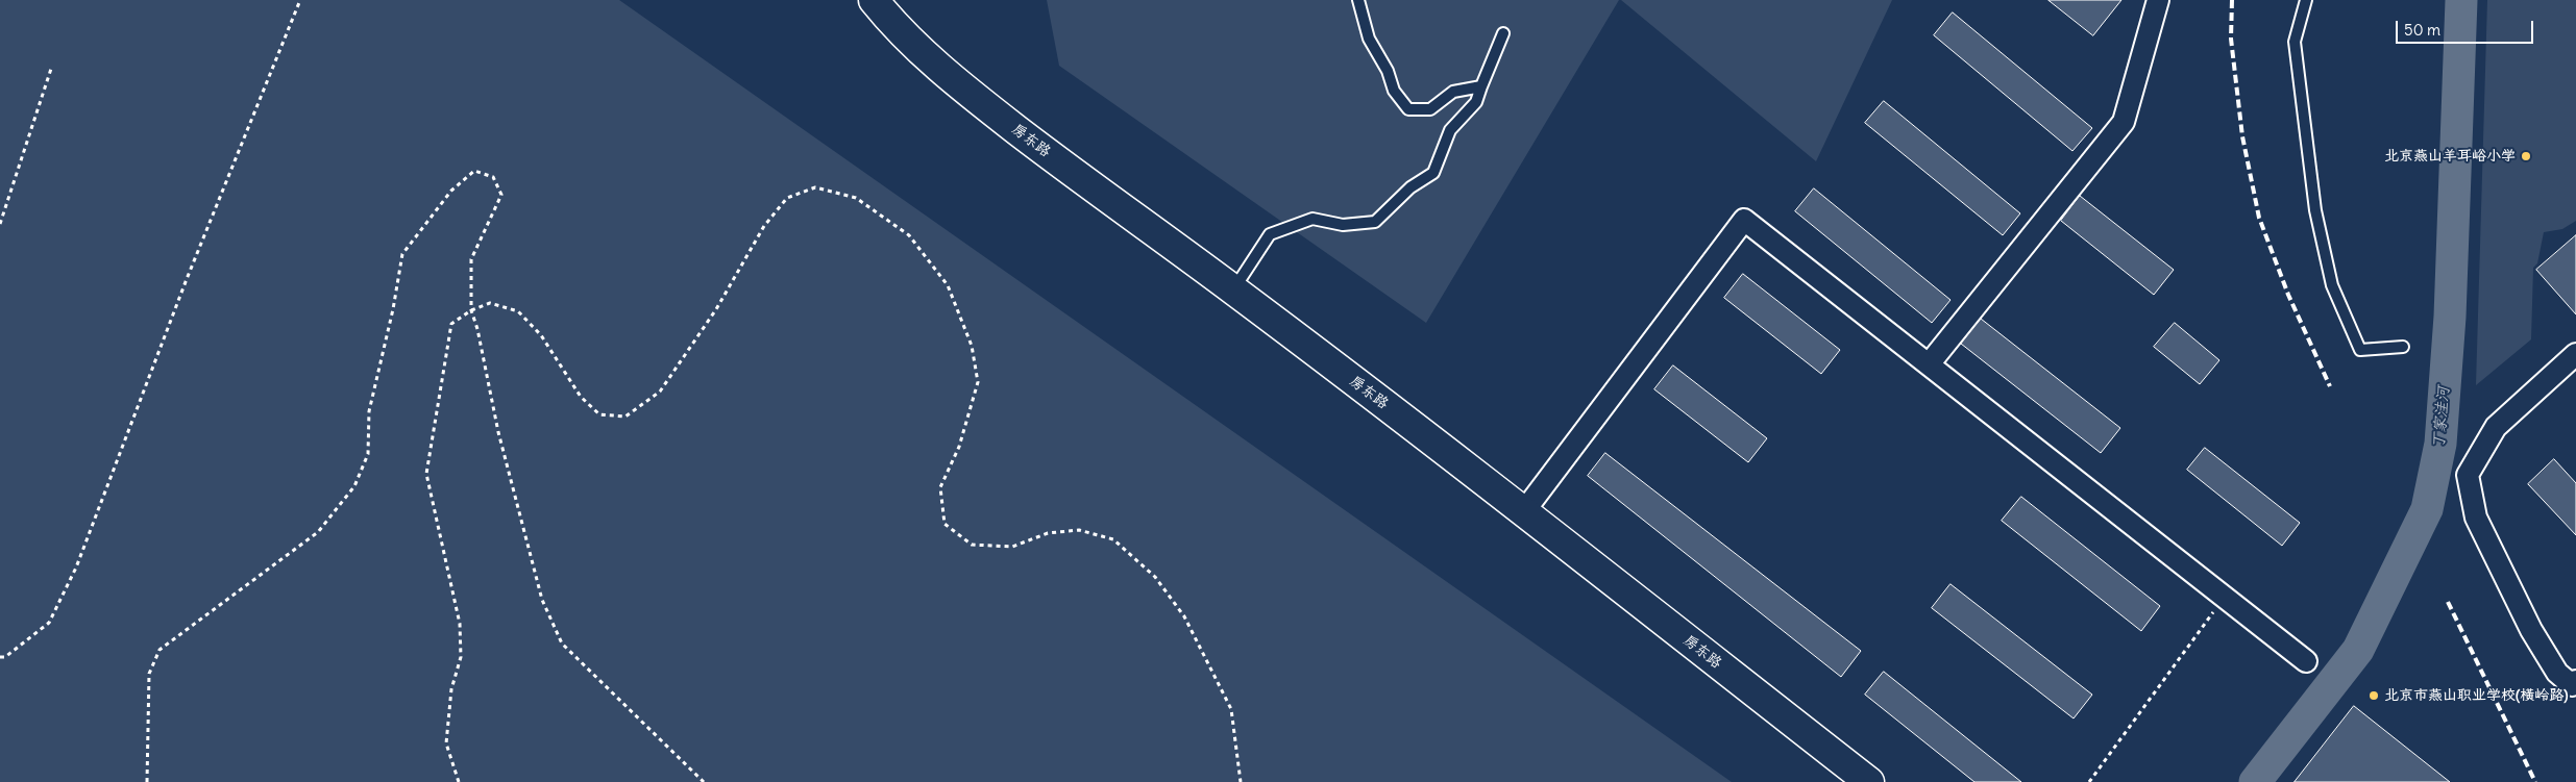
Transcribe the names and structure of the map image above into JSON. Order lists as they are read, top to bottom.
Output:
{
  "streets": {
    "main road": ["房东路"]
  },
  "water": ["丁家洼河"],
  "places": ["北京燕山羊耳峪小学", "北京市燕山职业学校(横岭路)"],
  "scale_bar": "50 m"
}
